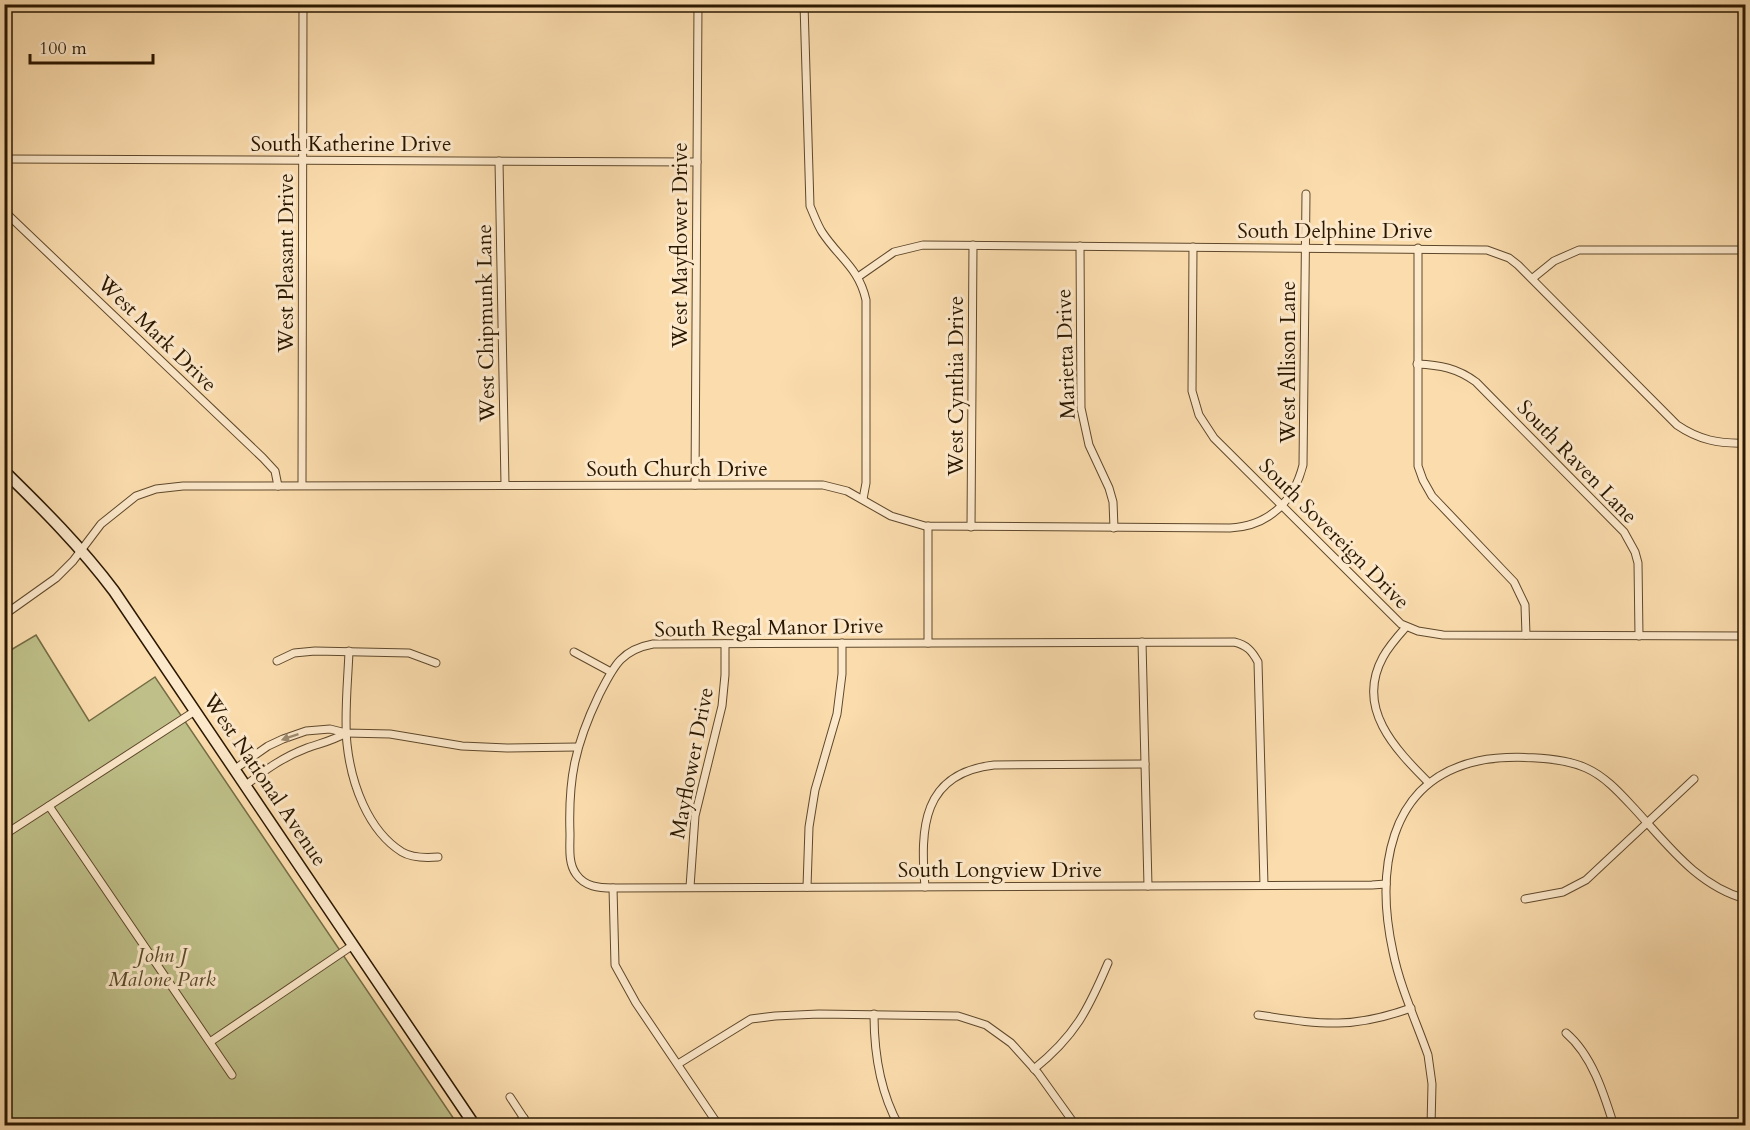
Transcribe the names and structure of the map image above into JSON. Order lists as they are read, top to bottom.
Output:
{
  "streets": {
    "main road": ["West National Avenue"],
    "street": [
      "South Katherine Drive",
      "South Delphine Drive",
      "West Mayflower Drive",
      "West Pleasant Drive",
      "West Chipmunk Lane",
      "West Mark Drive",
      "Marietta Drive",
      "West Allison Lane",
      "West Cynthia Drive",
      "South Raven Lane",
      "South Church Drive",
      "South Sovereign Drive",
      "South Regal Manor Drive",
      "Mayflower Drive",
      "South Longview Drive"
    ]
  },
  "crossings": [
    ["South Katherine Drive", "West Mayflower Drive"],
    ["South Katherine Drive", "West Pleasant Drive"],
    ["South Katherine Drive", "West Chipmunk Lane"],
    ["South Delphine Drive", "Marietta Drive"],
    ["South Delphine Drive", "West Allison Lane"],
    ["South Delphine Drive", "West Cynthia Drive"],
    ["South Delphine Drive", "South Sovereign Drive"],
    ["West Mayflower Drive", "South Church Drive"],
    ["West Pleasant Drive", "South Church Drive"],
    ["West Chipmunk Lane", "South Church Drive"],
    ["West Mark Drive", "South Church Drive"],
    ["Marietta Drive", "South Church Drive"],
    ["West Allison Lane", "South Church Drive"],
    ["West Allison Lane", "South Sovereign Drive"],
    ["West Cynthia Drive", "South Church Drive"],
    ["South Raven Lane", "South Sovereign Drive"],
    ["South Church Drive", "South Sovereign Drive"],
    ["South Church Drive", "West National Avenue"],
    ["South Regal Manor Drive", "Mayflower Drive"],
    ["South Regal Manor Drive", "South Longview Drive"],
    ["Mayflower Drive", "South Longview Drive"]
  ],
  "parks": ["John J Malone Park"],
  "scale_bar": "100 m"
}
